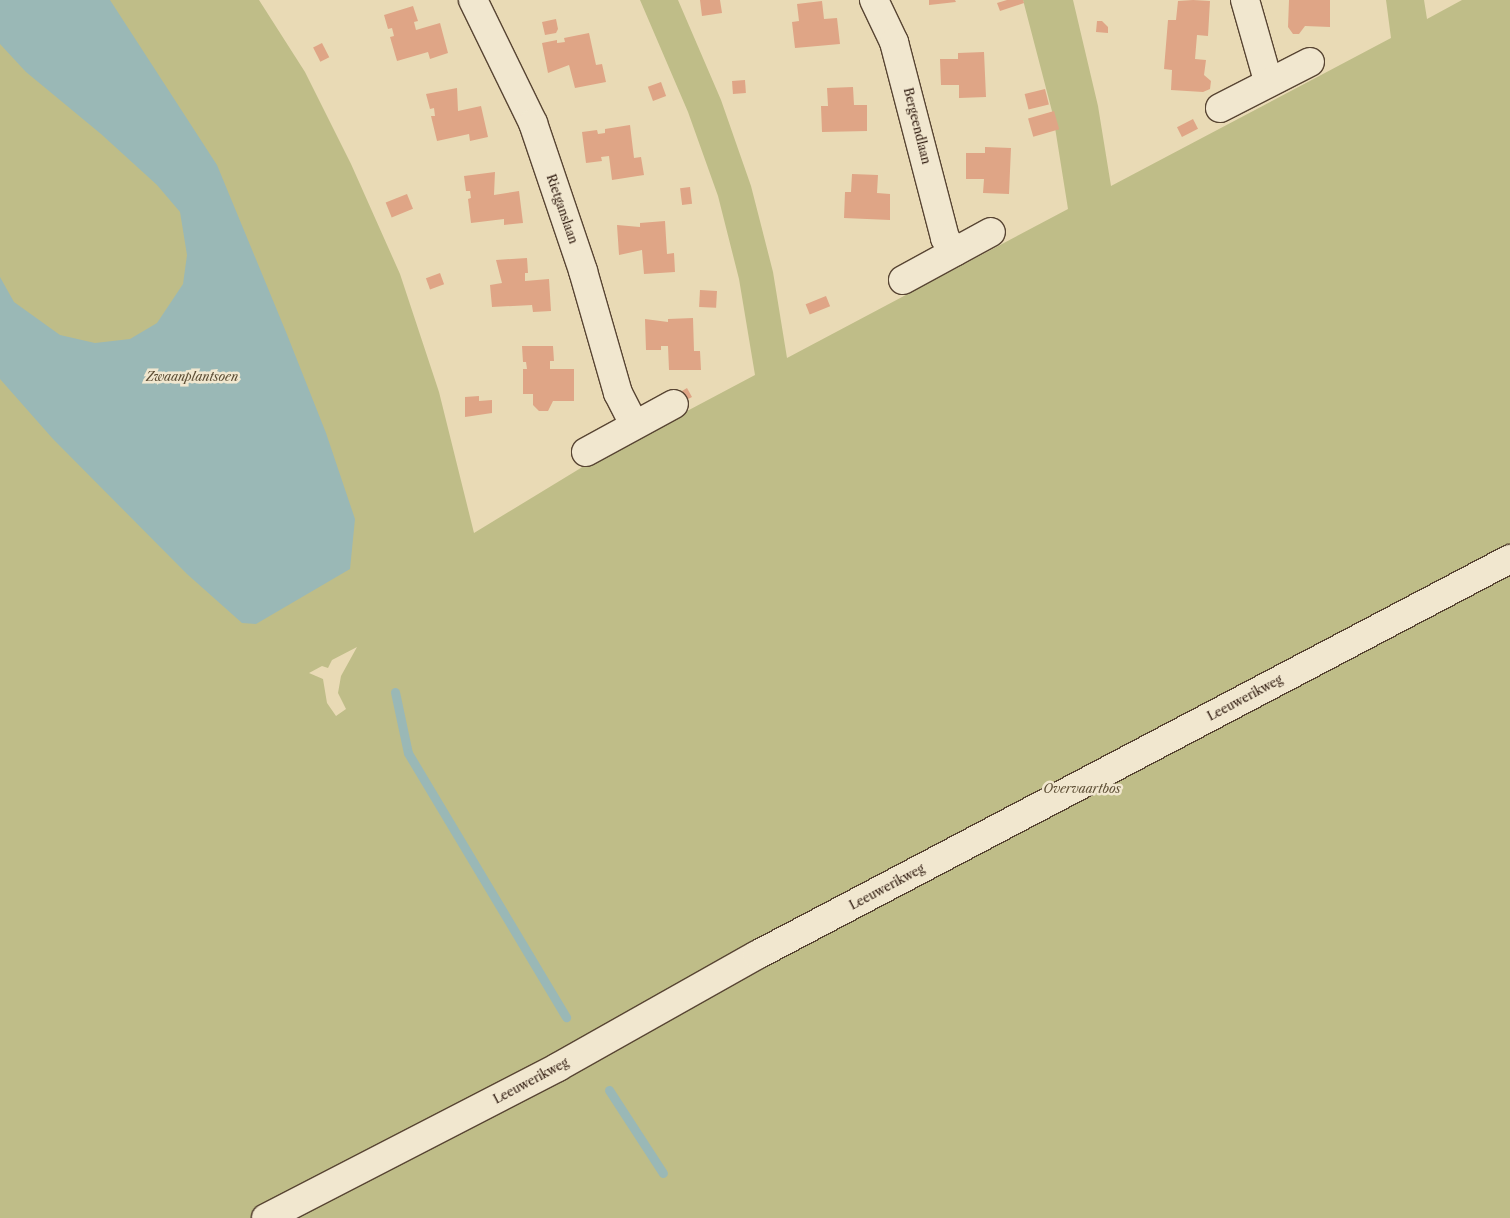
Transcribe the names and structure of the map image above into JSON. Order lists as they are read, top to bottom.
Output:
{
  "streets": {
    "street": ["Bergeendlaan", "Rietganslaan", "Leeuwerikweg"]
  },
  "parks": ["Zwaanplantsoen", "Overvaartbos"]
}
